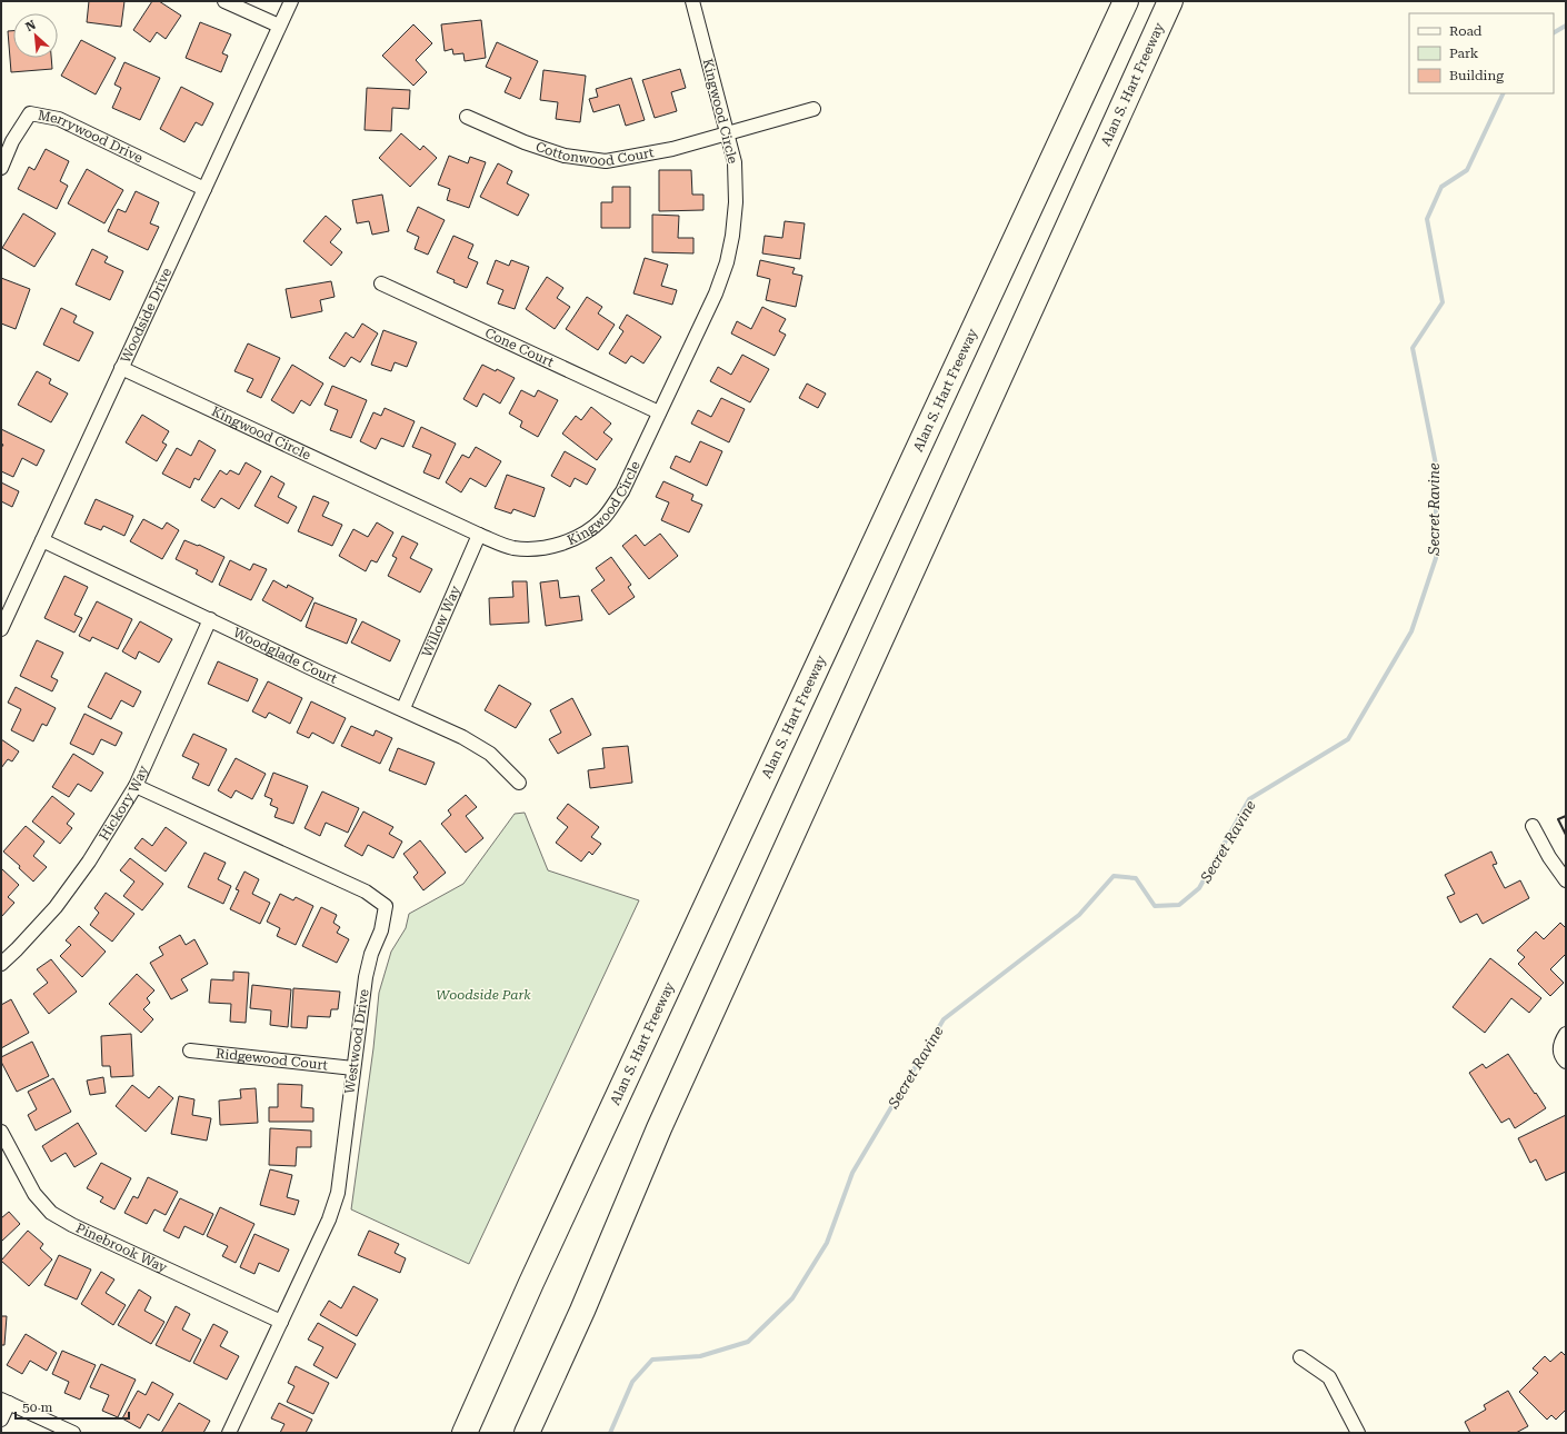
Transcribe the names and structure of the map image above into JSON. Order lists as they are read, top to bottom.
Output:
{
  "streets": {
    "highway": ["Alan S. Hart Freeway"],
    "street": [
      "Kingwood Circle",
      "Merrywood Drive",
      "Cottonwood Court",
      "Woodside Drive",
      "Cone Court",
      "Willow Way",
      "Woodglade Court",
      "Hickory Way",
      "Westwood Drive",
      "Ridgewood Court",
      "Pinebrook Way"
    ]
  },
  "crossings": [
    ["Kingwood Circle", "Cottonwood Court"],
    ["Kingwood Circle", "Woodside Drive"],
    ["Kingwood Circle", "Cone Court"],
    ["Kingwood Circle", "Willow Way"],
    ["Merrywood Drive", "Woodside Drive"],
    ["Woodside Drive", "Woodglade Court"],
    ["Willow Way", "Woodglade Court"],
    ["Woodglade Court", "Hickory Way"],
    ["Hickory Way", "Westwood Drive"],
    ["Westwood Drive", "Ridgewood Court"],
    ["Westwood Drive", "Pinebrook Way"]
  ],
  "water": ["Secret Ravine"],
  "parks": ["Woodside Park"],
  "legend": ["Road", "Park", "Building"],
  "scale_bar": "50 m",
  "north": "top left"
}
